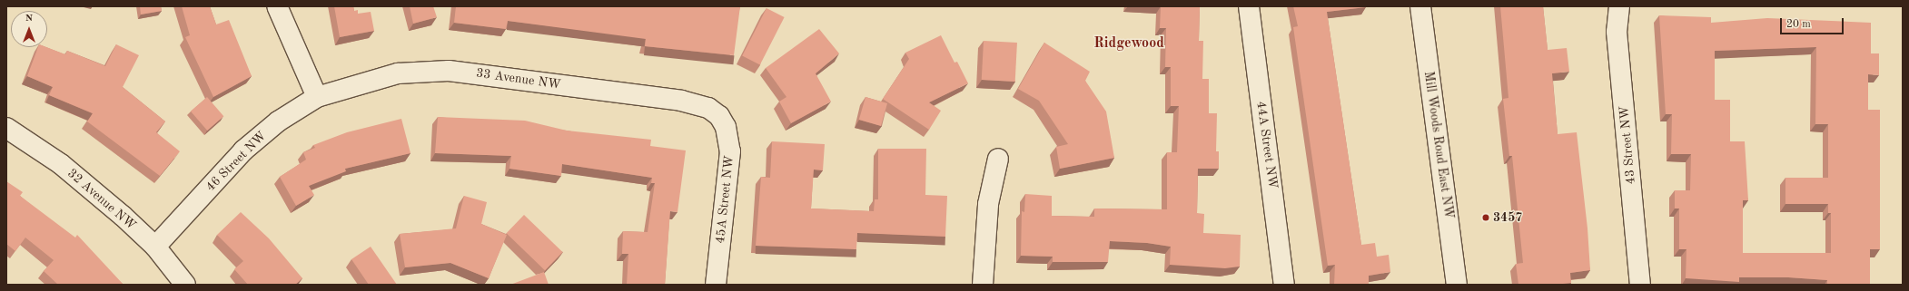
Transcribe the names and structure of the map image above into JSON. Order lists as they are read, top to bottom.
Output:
{
  "streets": {
    "street": [
      "33 Avenue NW",
      "44A Street NW",
      "Mill Woods Road East NW",
      "43 Street NW",
      "46 Street NW",
      "32 Avenue NW",
      "45A Street NW"
    ]
  },
  "crossings": [
    ["33 Avenue NW", "46 Street NW"],
    ["33 Avenue NW", "45A Street NW"],
    ["46 Street NW", "32 Avenue NW"]
  ],
  "districts": ["Ridgewood"],
  "places": ["3457"],
  "scale_bar": "20 m",
  "north": "top"
}
